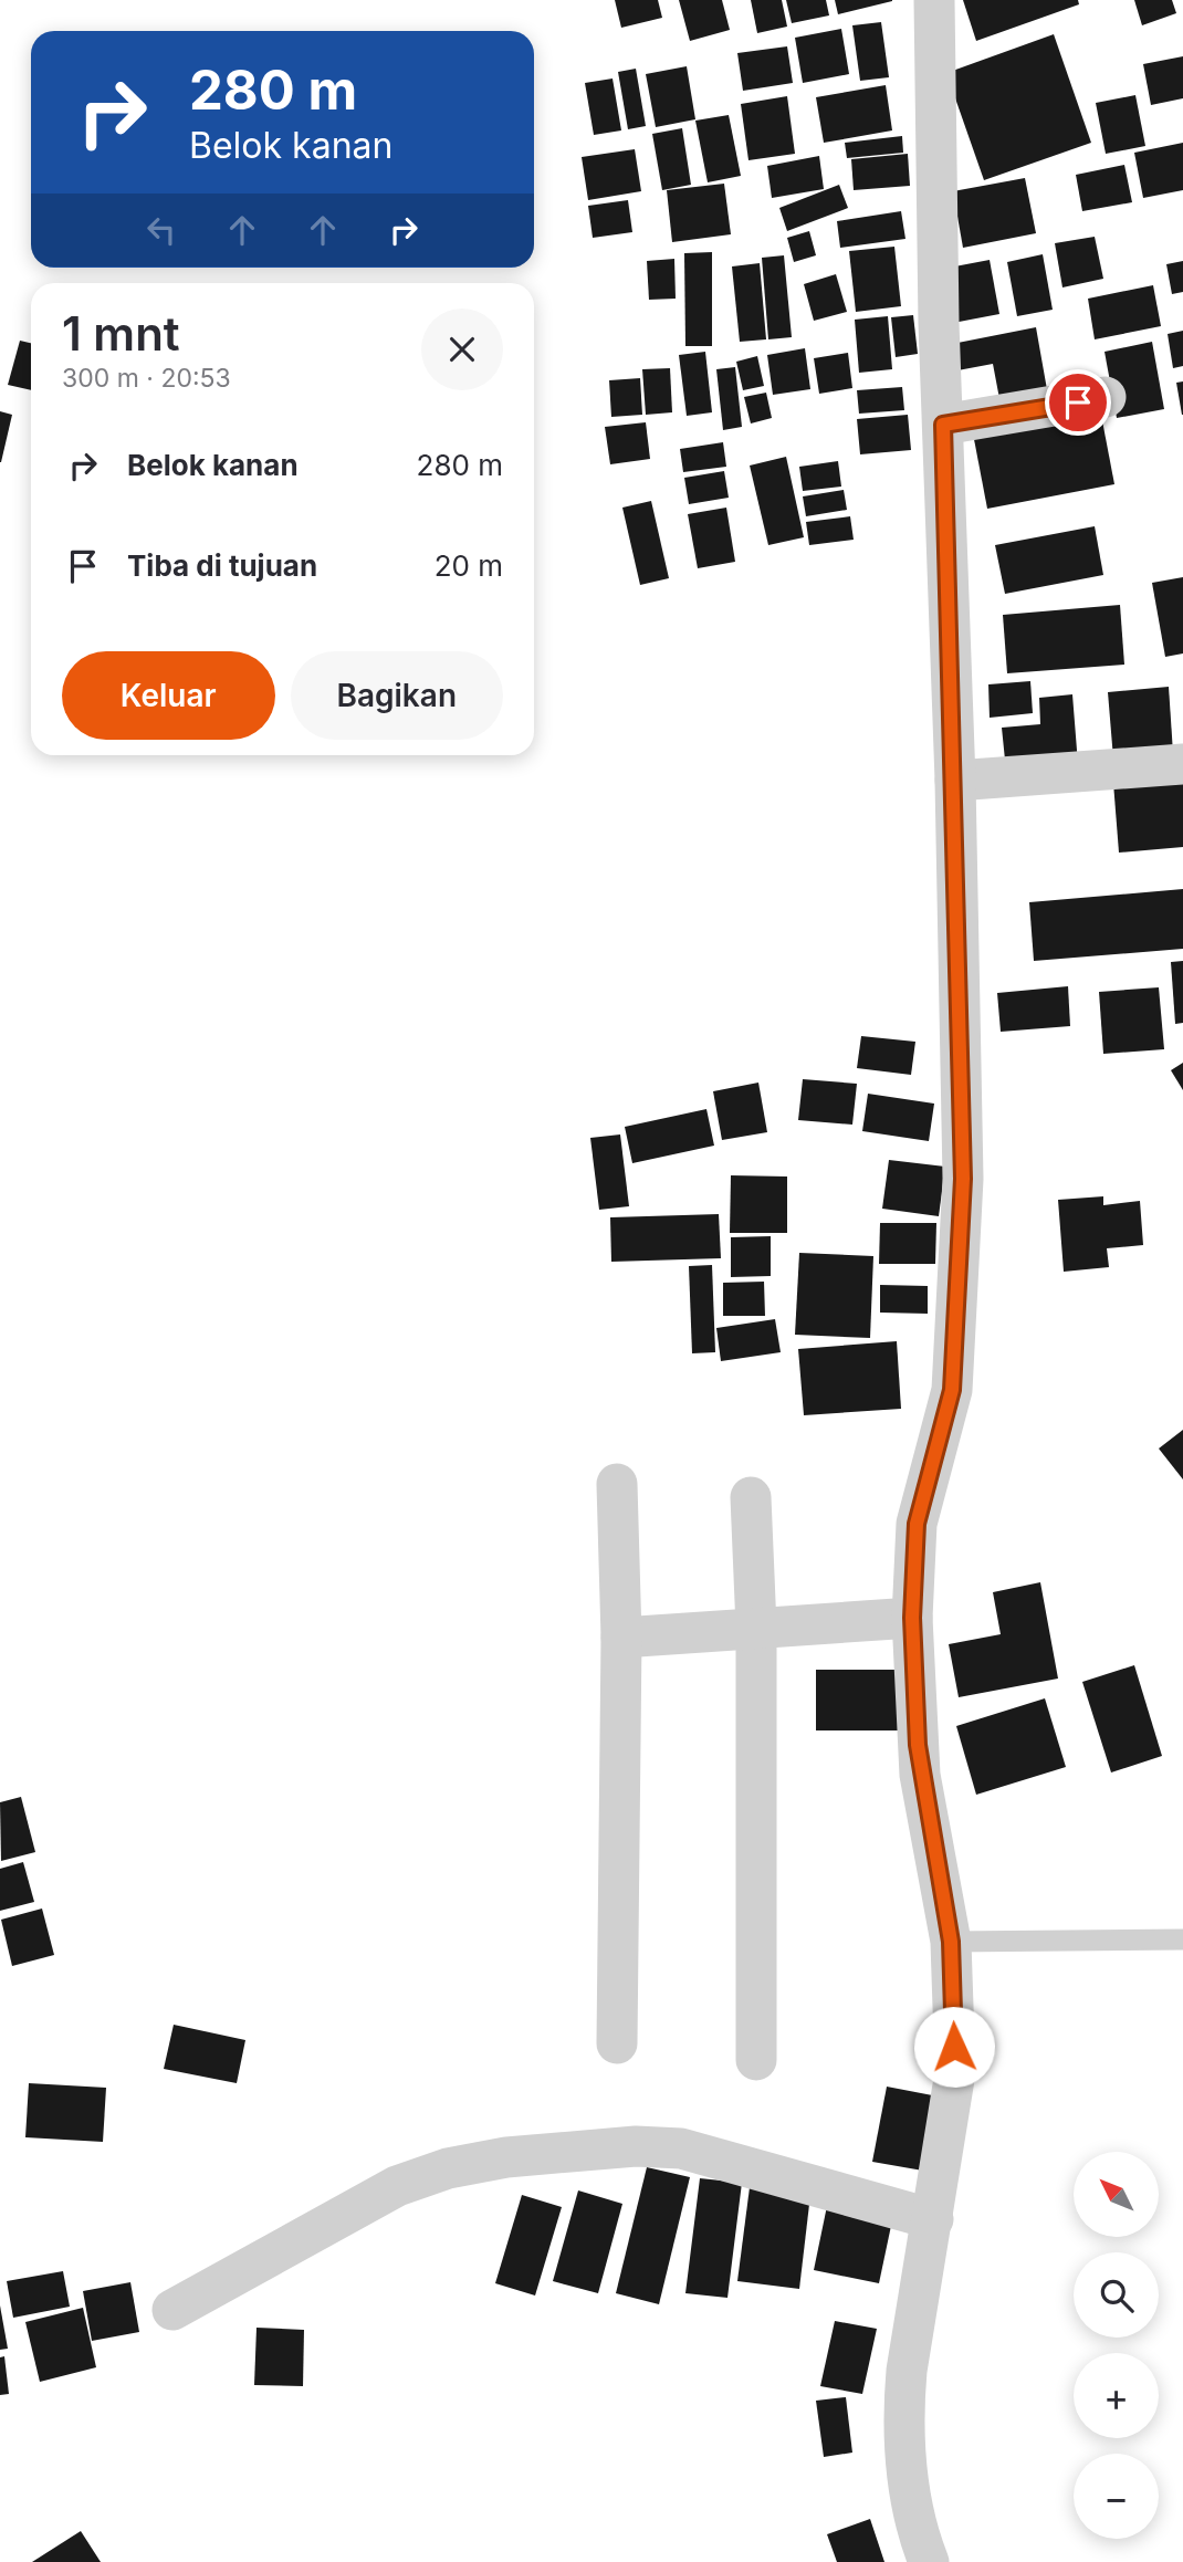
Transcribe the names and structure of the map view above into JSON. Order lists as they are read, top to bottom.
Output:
{
  "north": "top left",
  "page": {
    "turn": ["280 m", "Belok kanan"],
    "heading": ["1 mnt", "300 m · 20:53"],
    "list": [
      {
        "name": "Belok kanan",
        "value": "280 m"
      },
      {
        "name": "Tiba di tujuan",
        "value": "20 m"
      }
    ],
    "buttons": ["Keluar", "Bagikan"],
    "map_buttons": ["+", "−"]
  }
}
